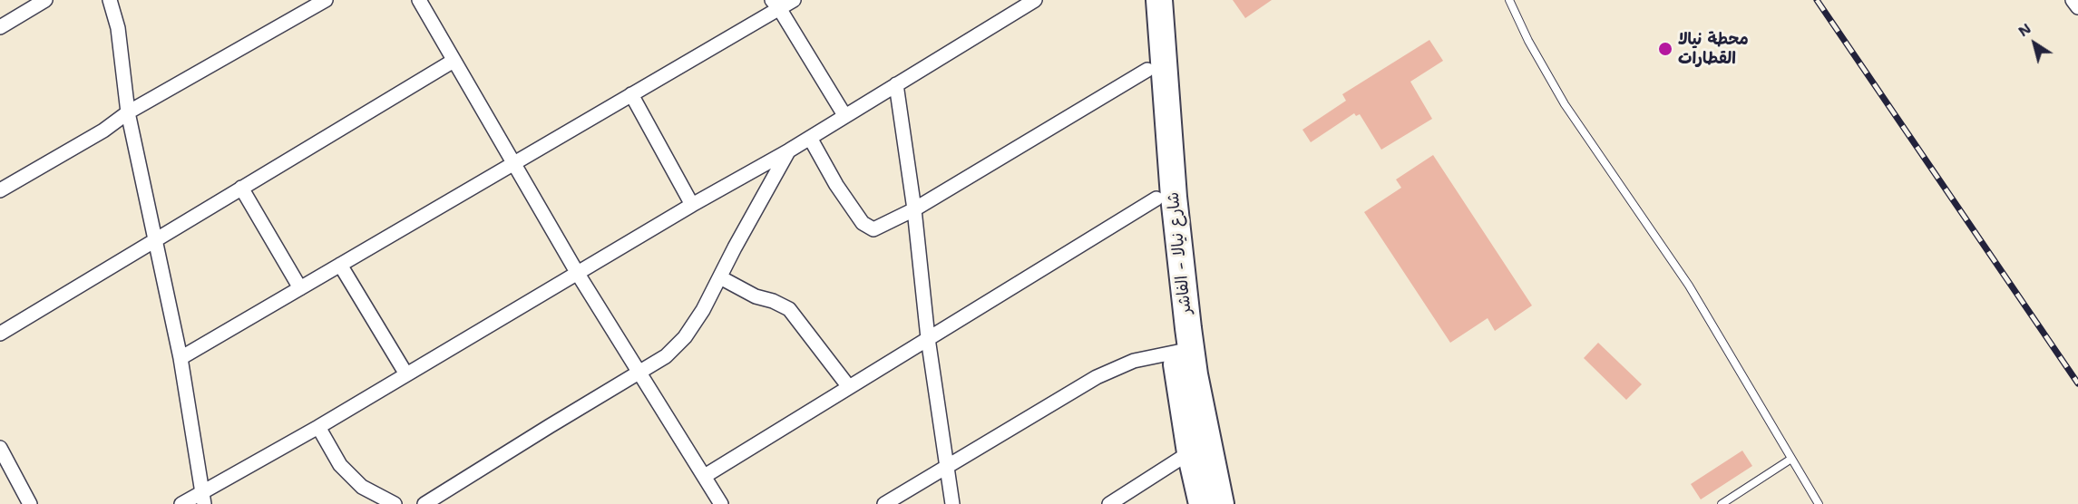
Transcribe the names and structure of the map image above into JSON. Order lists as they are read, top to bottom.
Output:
{
  "streets": {
    "highway": ["شارع نيالا - الفاشر"]
  },
  "places": ["محطة نيالا القطارات"],
  "north": "top left"
}
